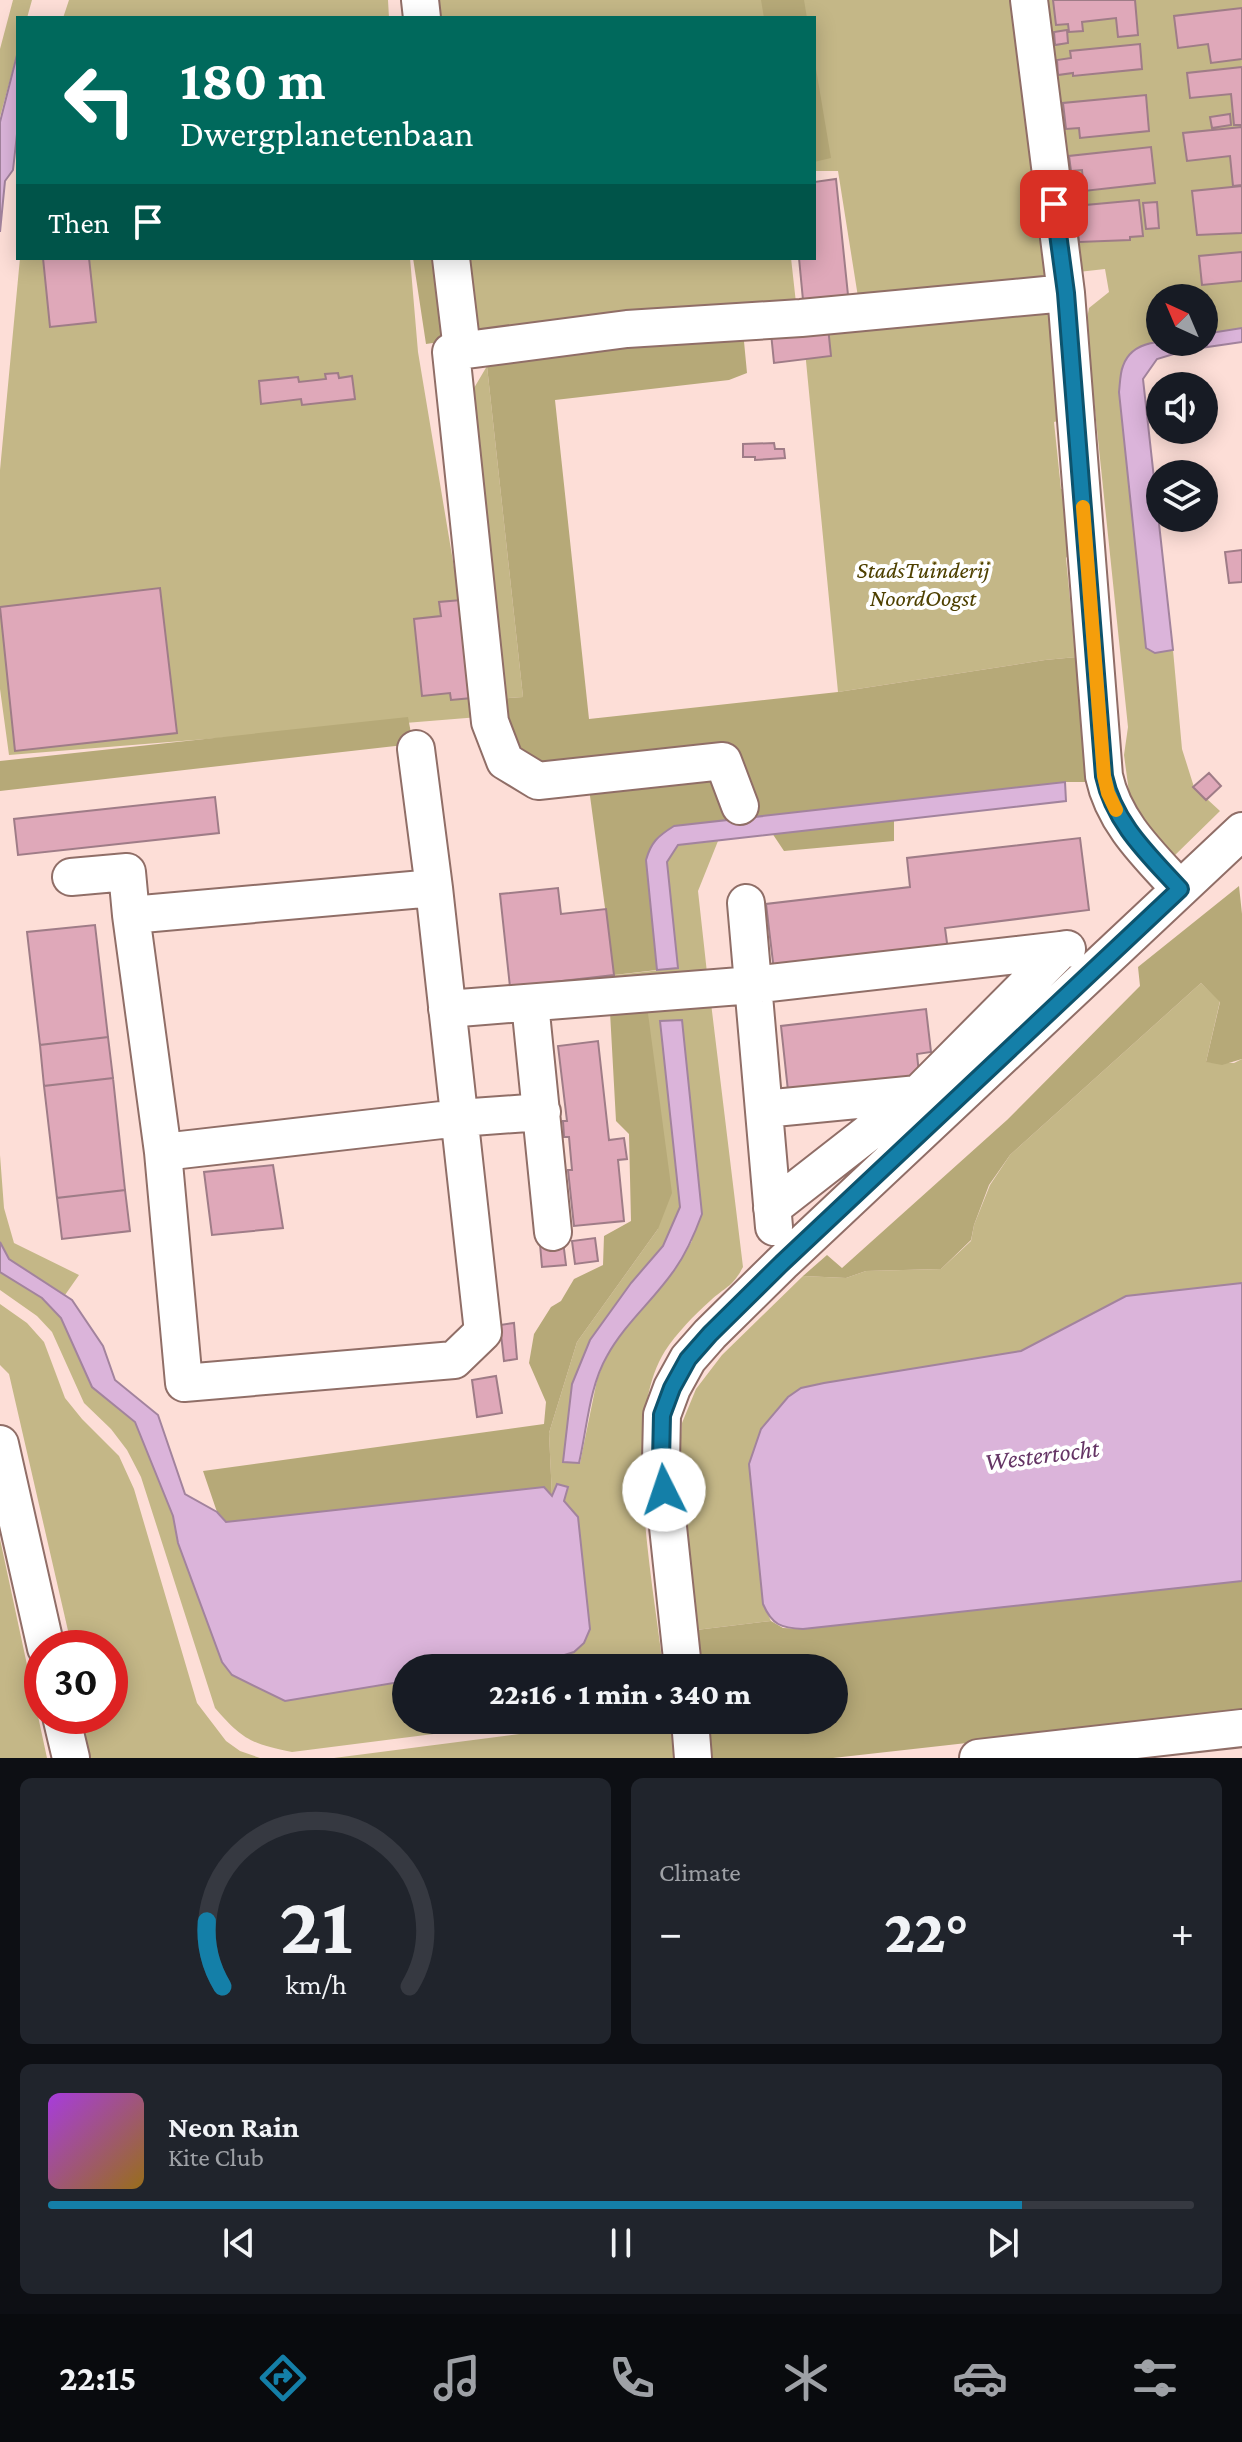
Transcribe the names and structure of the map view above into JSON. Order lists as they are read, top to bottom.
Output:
{
  "water": ["Westertocht"],
  "parks": ["StadsTuinderij NoordOogst"],
  "north": "top left",
  "page": {
    "turn": ["180 m", "Dwergplanetenbaan"],
    "then": "Then",
    "limit": "30",
    "trip": "22:16 · 1 min · 340 m",
    "tile": "Climate",
    "heat": ["−", "22°", "+"],
    "song": ["Neon Rain", "Kite Club"],
    "tabs": "22:15",
    "gauge": ["21", "km/h"]
  }
}
